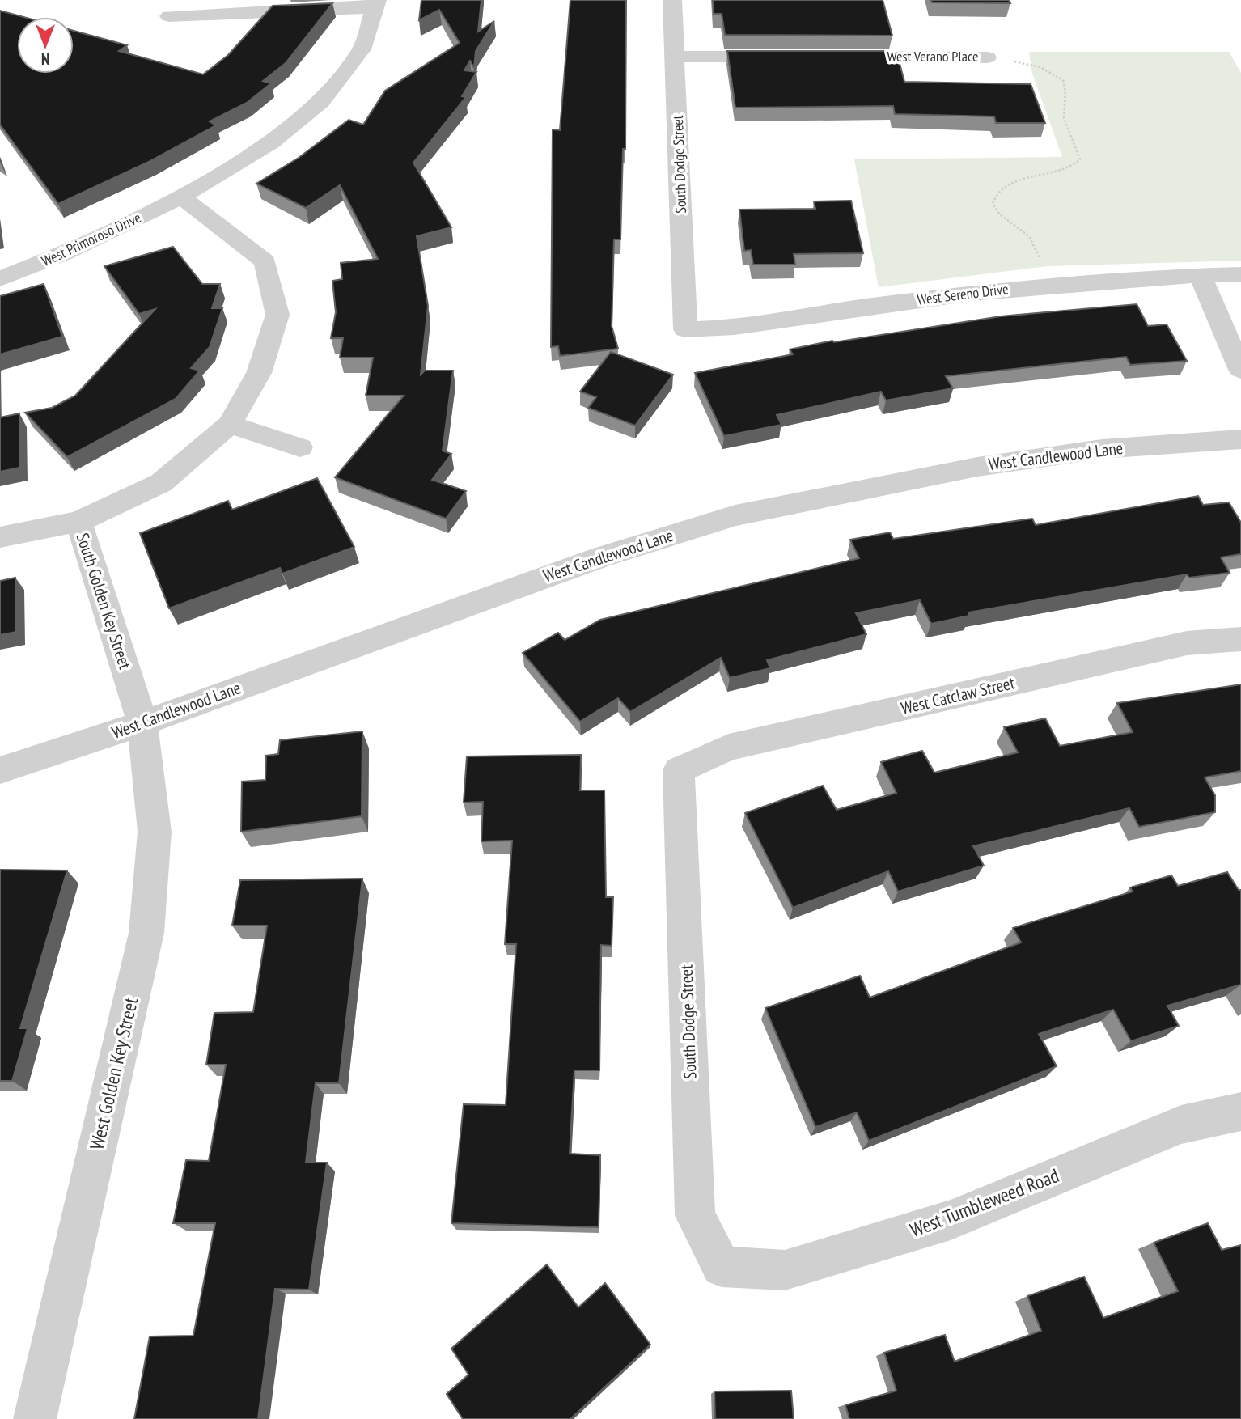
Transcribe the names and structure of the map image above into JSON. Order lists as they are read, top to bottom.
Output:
{
  "streets": {
    "street": [
      "West Verano Place",
      "South Dodge Street",
      "West Primoroso Drive",
      "West Sereno Drive",
      "West Candlewood Lane",
      "South Golden Key Street",
      "West Catclaw Street",
      "West Golden Key Street",
      "West Tumbleweed Road"
    ]
  },
  "crossings": [
    ["South Dodge Street", "West Sereno Drive"],
    ["South Dodge Street", "West Catclaw Street"],
    ["South Dodge Street", "West Tumbleweed Road"],
    ["West Primoroso Drive", "South Golden Key Street"],
    ["West Candlewood Lane", "South Golden Key Street"],
    ["West Candlewood Lane", "West Golden Key Street"],
    ["South Golden Key Street", "West Golden Key Street"]
  ],
  "north": "bottom"
}
